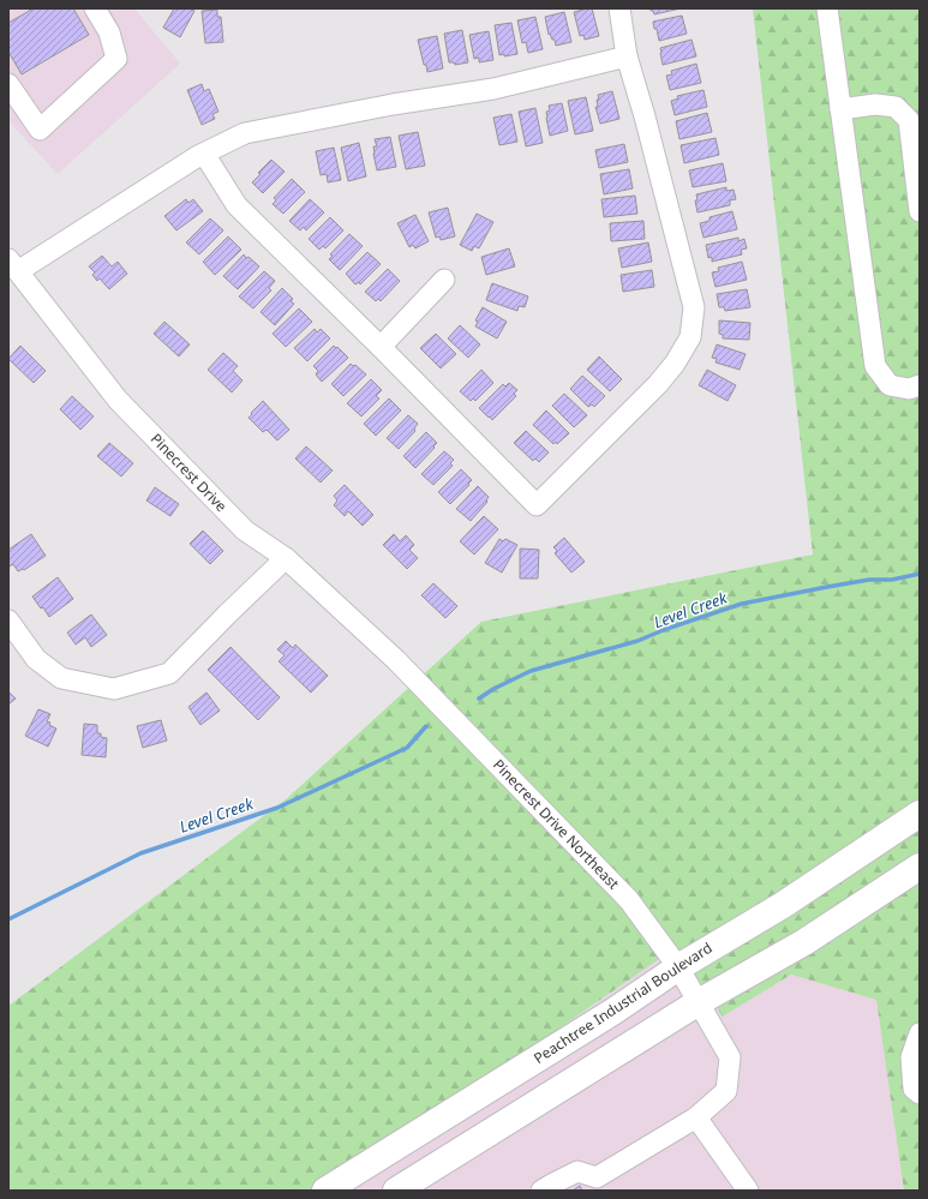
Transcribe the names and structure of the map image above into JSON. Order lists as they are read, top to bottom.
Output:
{
  "streets": {
    "highway": ["Peachtree Industrial Boulevard"],
    "street": ["Pinecrest Drive", "Pinecrest Drive Northeast"]
  },
  "crossings": [
    ["Pinecrest Drive", "Pinecrest Drive Northeast"],
    ["Pinecrest Drive Northeast", "Peachtree Industrial Boulevard"]
  ],
  "water": ["Level Creek"]
}
